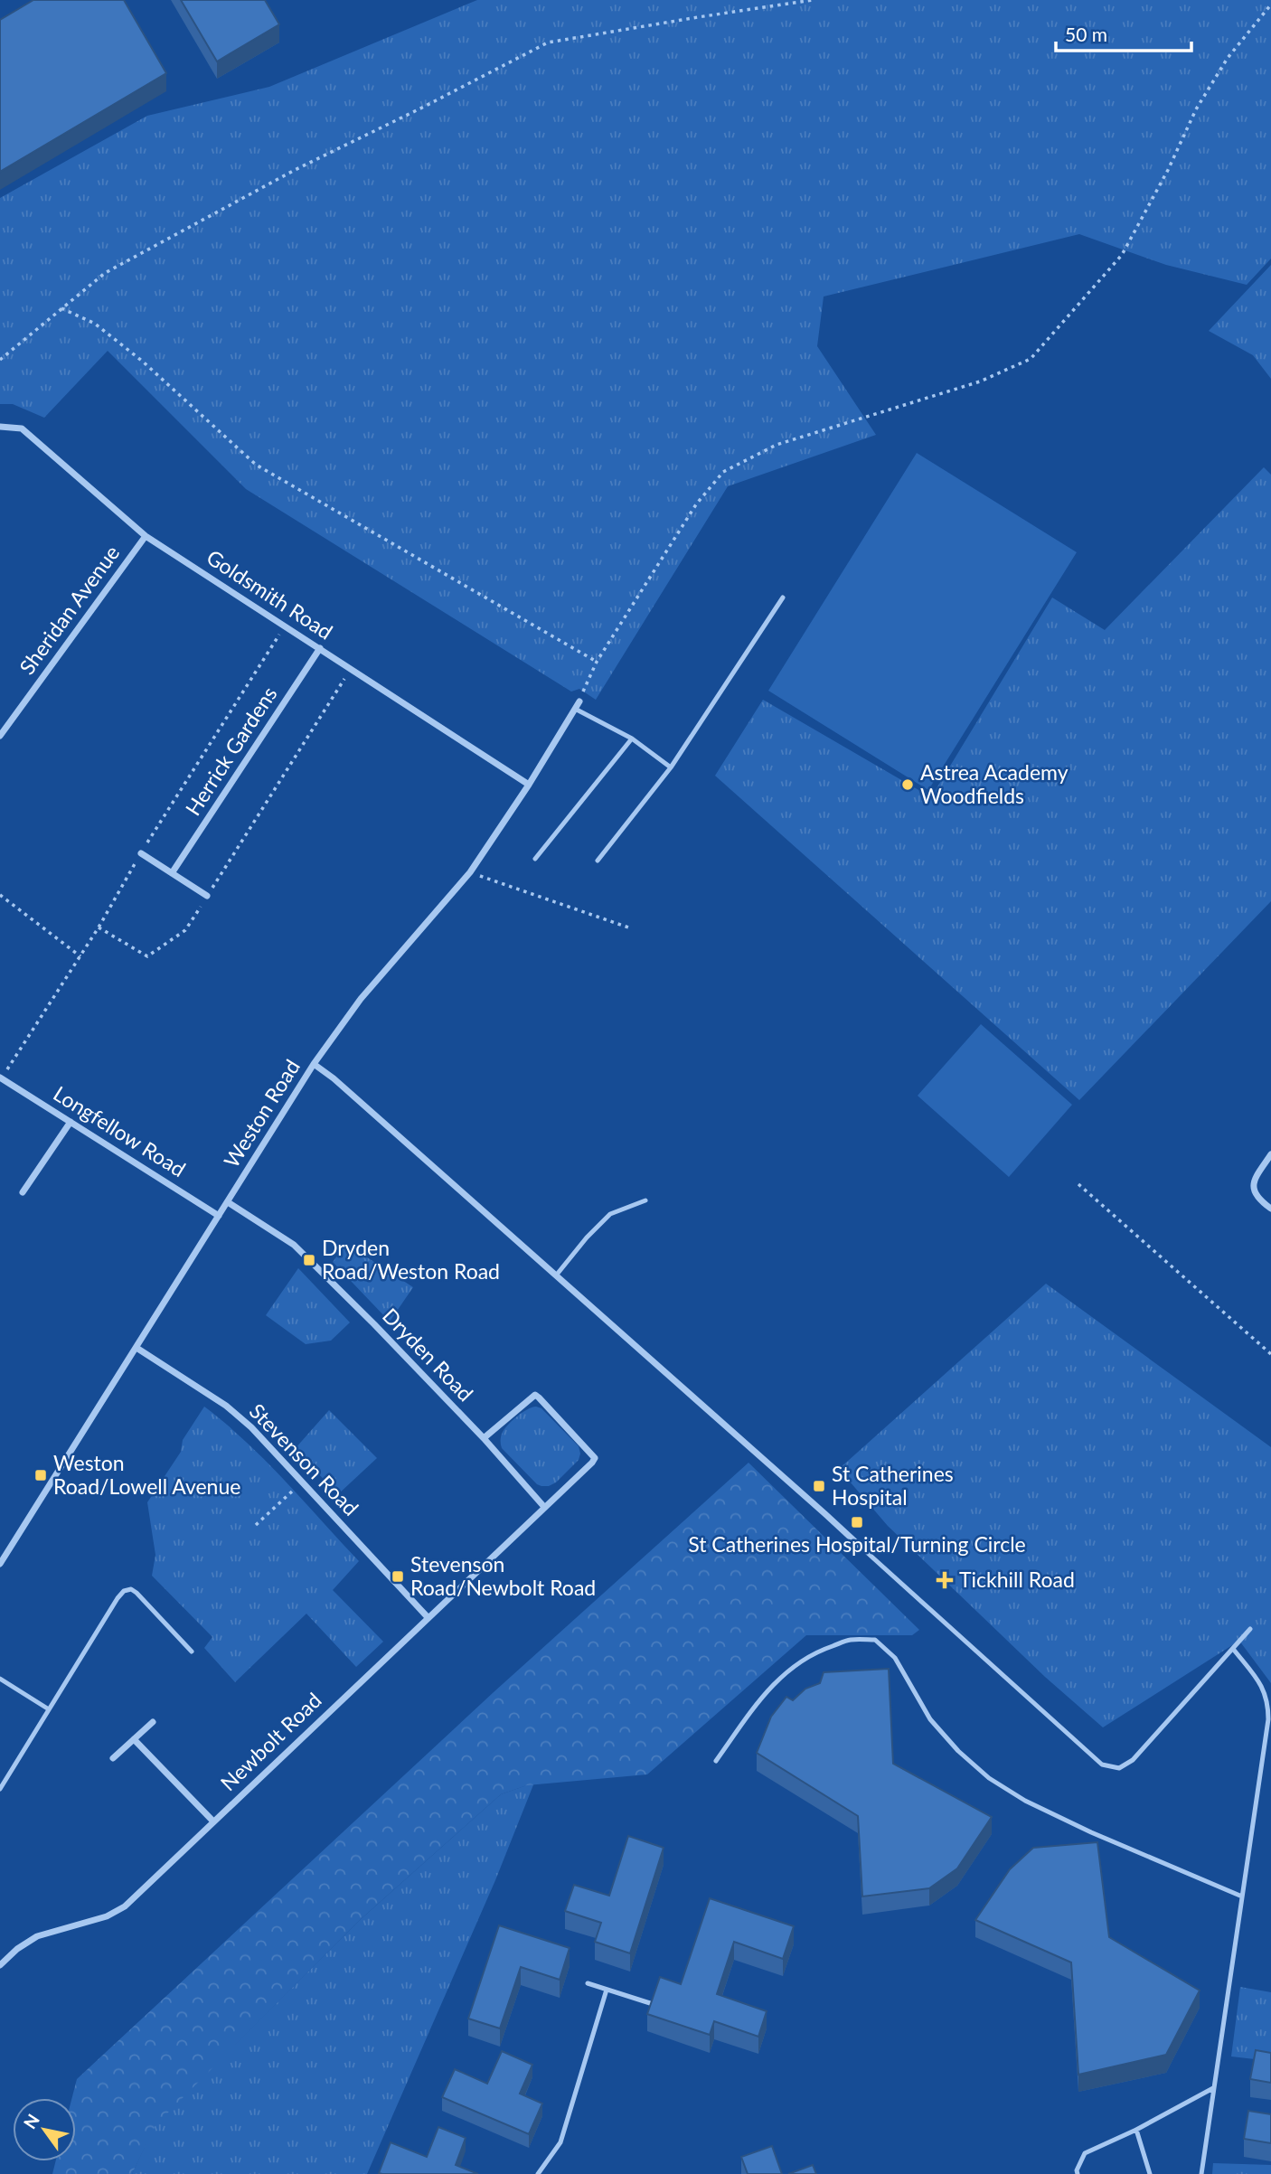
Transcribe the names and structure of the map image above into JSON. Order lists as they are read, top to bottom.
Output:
{
  "streets": {
    "street": [
      "Goldsmith Road",
      "Sheridan Avenue",
      "Herrick Gardens",
      "Weston Road",
      "Longfellow Road",
      "Dryden Road",
      "Stevenson Road",
      "Newbolt Road"
    ]
  },
  "crossings": [
    ["Goldsmith Road", "Sheridan Avenue"],
    ["Goldsmith Road", "Herrick Gardens"],
    ["Goldsmith Road", "Weston Road"],
    ["Weston Road", "Longfellow Road"],
    ["Weston Road", "Dryden Road"],
    ["Weston Road", "Stevenson Road"],
    ["Dryden Road", "Newbolt Road"],
    ["Stevenson Road", "Newbolt Road"]
  ],
  "places": {
    "other": ["Astrea Academy Woodfields"],
    "transit": [
      "Dryden Road/Weston Road",
      "Weston Road/Lowell Avenue",
      "St Catherines Hospital",
      "St Catherines Hospital/Turning Circle",
      "Stevenson Road/Newbolt Road"
    ],
    "health": ["Tickhill Road"]
  },
  "scale_bar": "50 m",
  "north": "top left"
}
